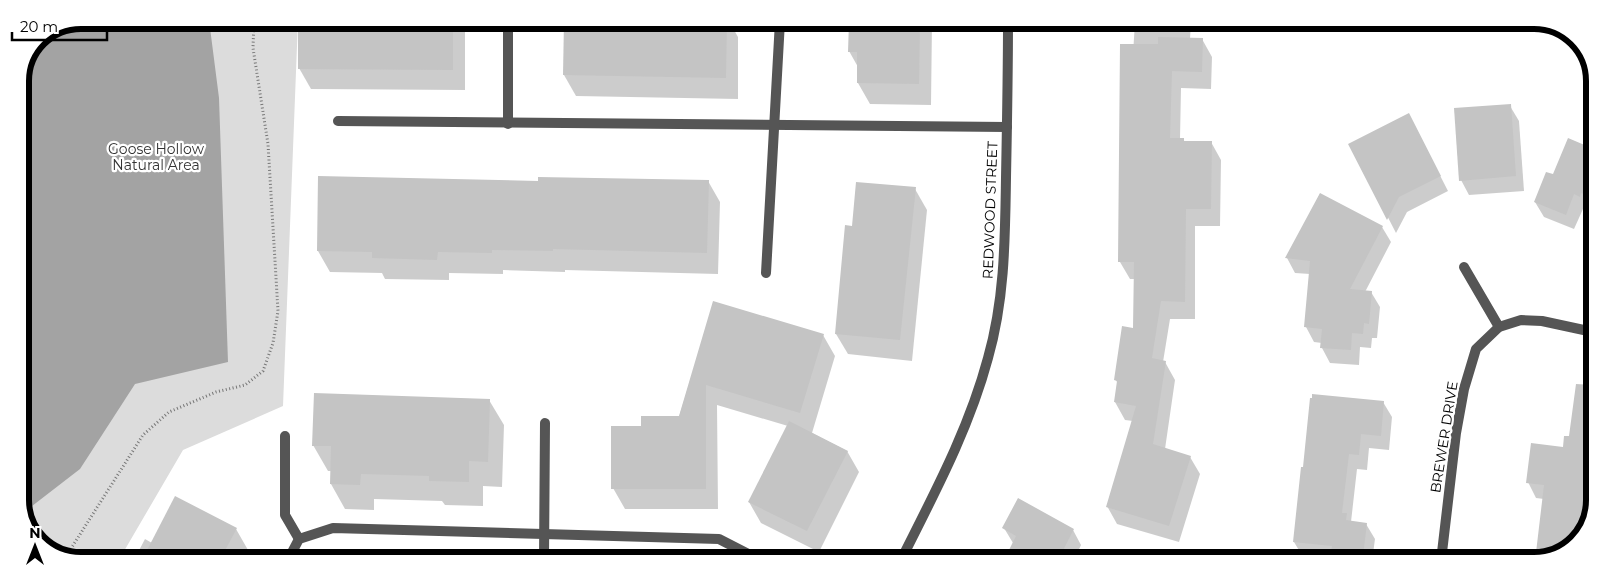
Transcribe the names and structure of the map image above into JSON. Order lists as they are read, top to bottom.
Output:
{
  "streets": {
    "street": ["REDWOOD STREET", "BREWER DRIVE"]
  },
  "parks": ["Goose Hollow Natural Area"],
  "scale_bar": "20 m",
  "north": "top"
}
